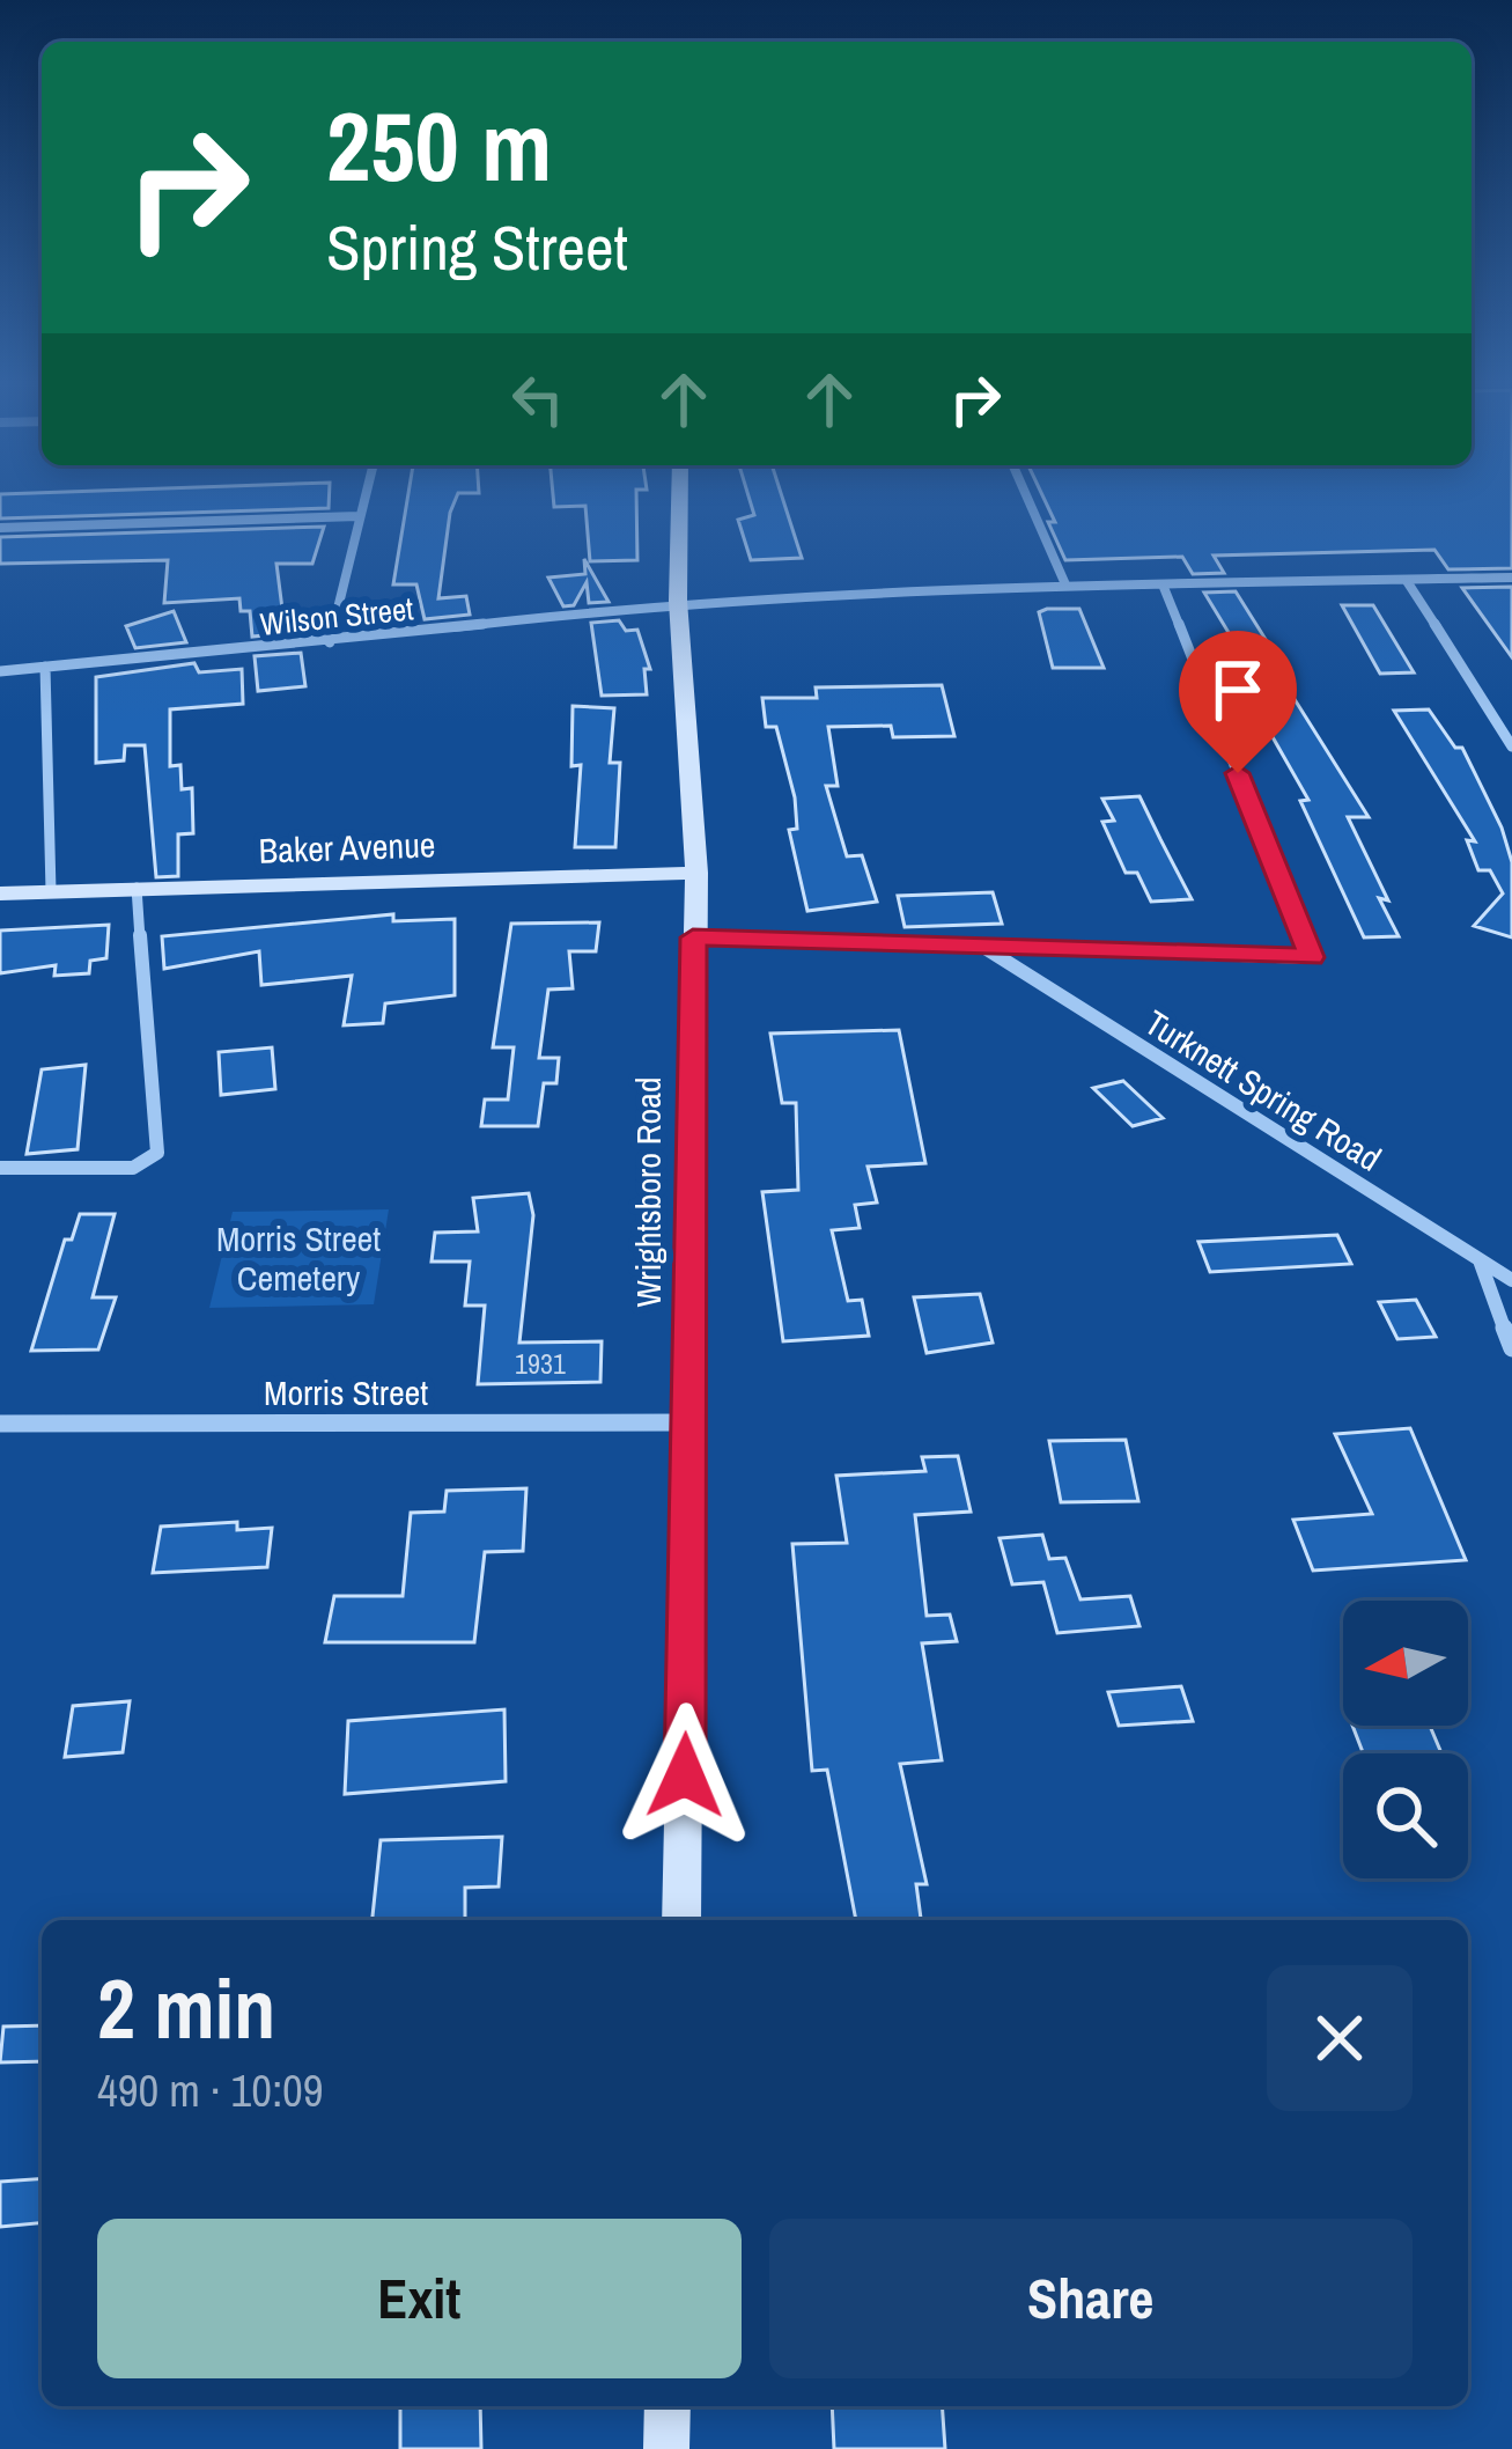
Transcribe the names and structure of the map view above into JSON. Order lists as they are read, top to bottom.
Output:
{
  "streets": {
    "main road": ["Baker Avenue", "Wrightsboro Road"],
    "street": ["Wilson Street", "Turknett Spring Road", "Morris Street"]
  },
  "crossings": [
    ["Wilson Street", "Wrightsboro Road"],
    ["Baker Avenue", "Wrightsboro Road"],
    ["Wrightsboro Road", "Morris Street"]
  ],
  "parks": ["Morris Street Cemetery"],
  "house_numbers": ["1931"],
  "north": "left",
  "page": {
    "turn": ["250 m", "Spring Street"],
    "heading": ["2 min", "490 m · 10:09"],
    "buttons": ["Exit", "Share"]
  }
}
